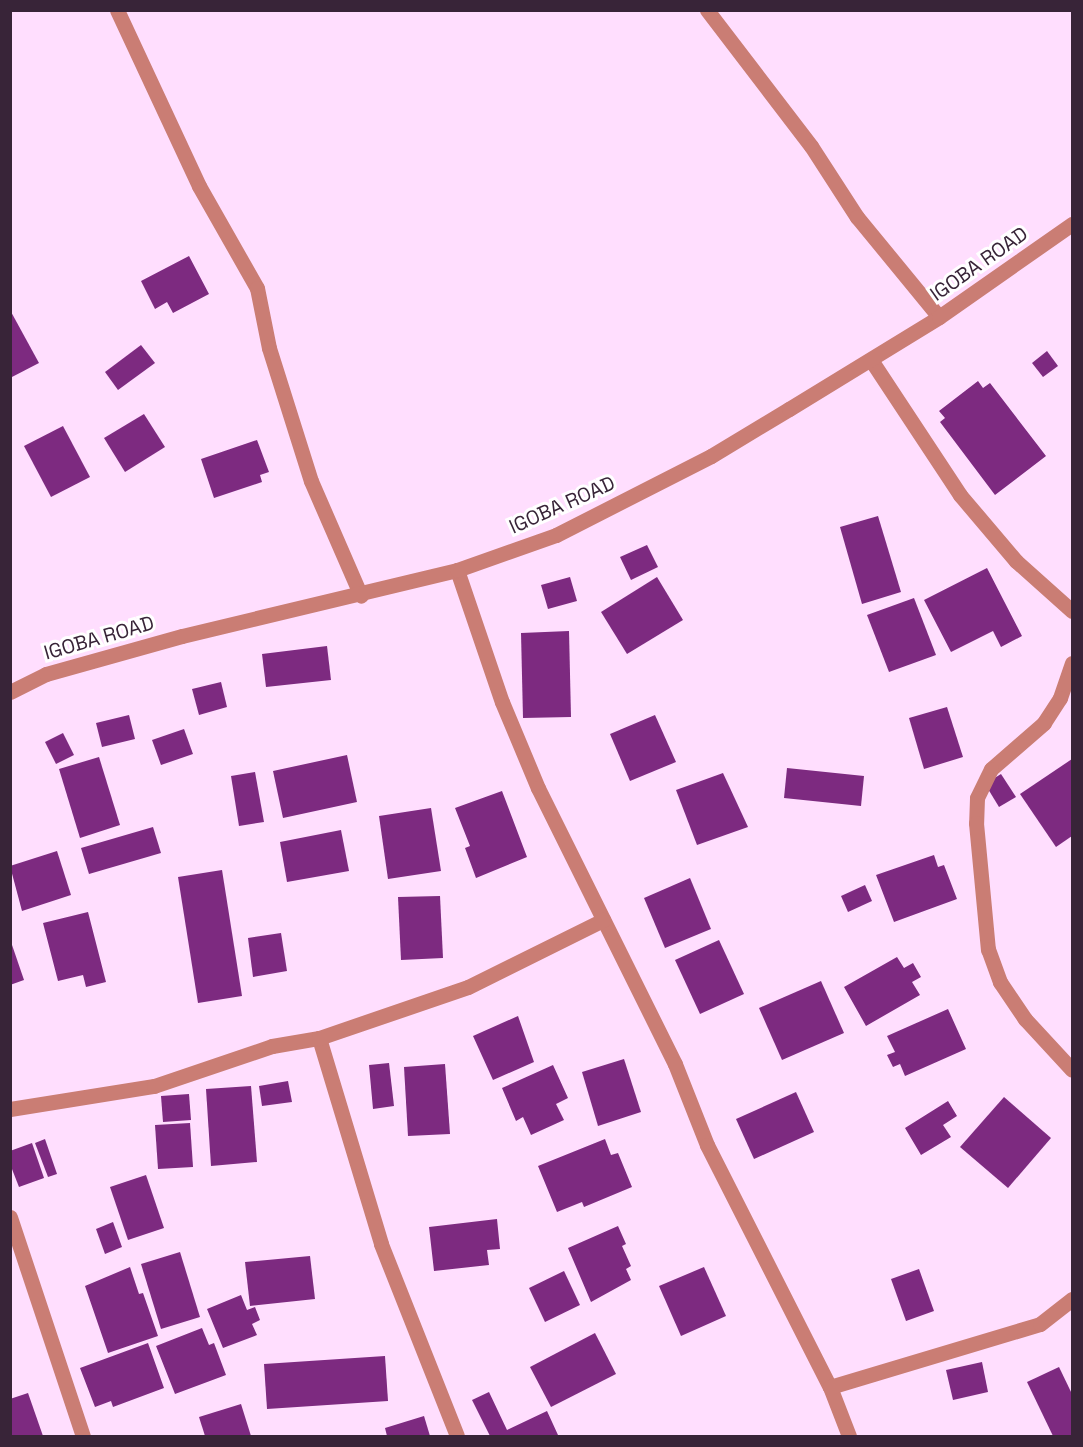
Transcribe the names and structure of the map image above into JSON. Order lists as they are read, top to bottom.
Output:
{
  "streets": {
    "street": ["IGOBA ROAD"]
  }
}
